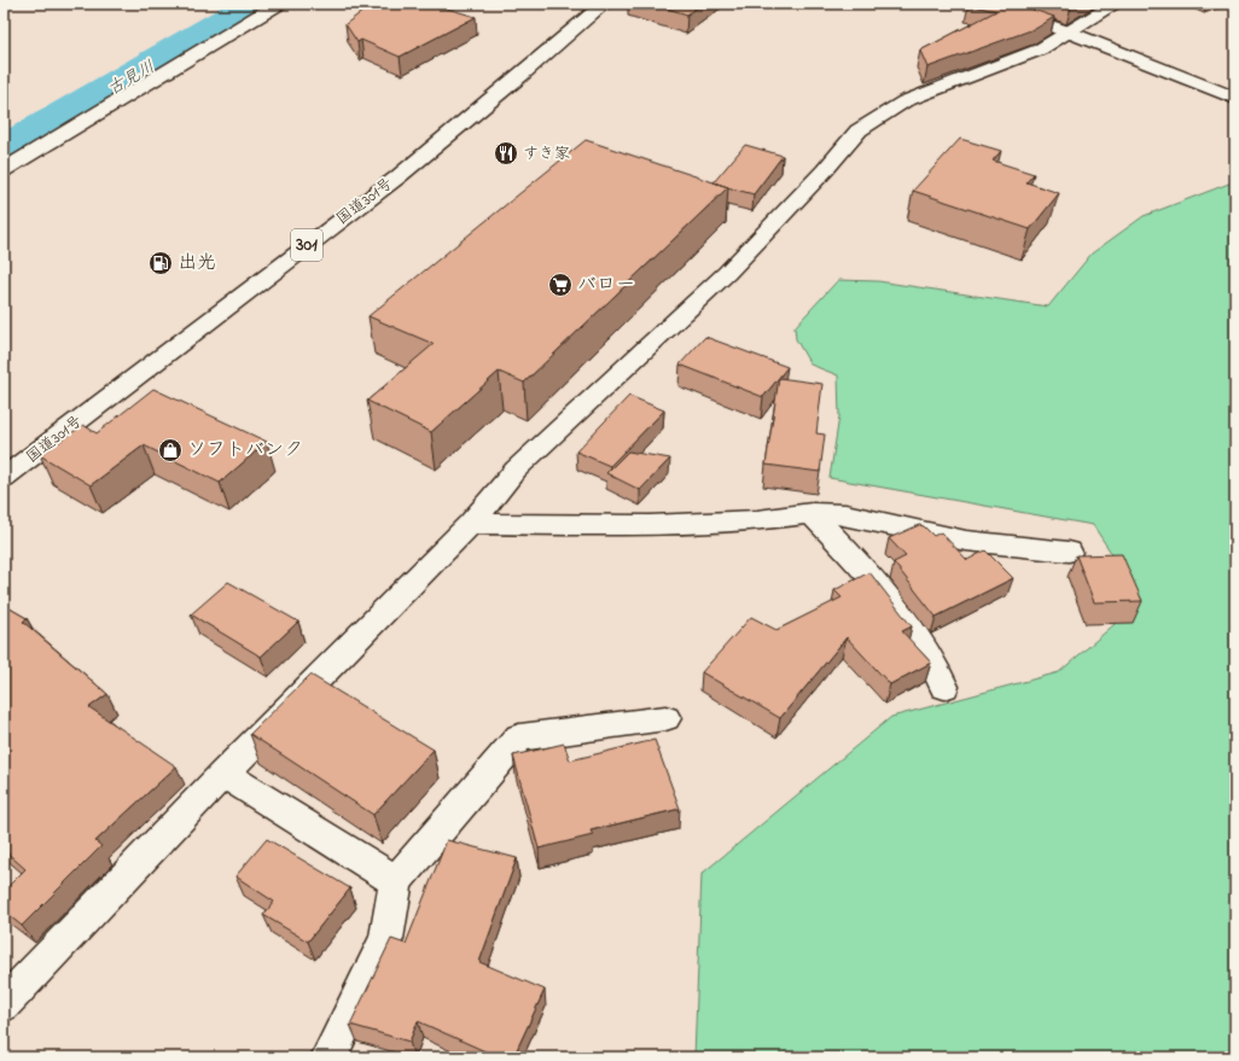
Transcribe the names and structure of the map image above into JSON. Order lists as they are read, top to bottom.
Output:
{
  "streets": {
    "main road": ["国道301号", "301"]
  },
  "water": ["古見川"],
  "places": {
    "restaurant": ["すき家"],
    "fuel station": ["出光"],
    "supermarket": ["バロー"],
    "shop": ["ソフトバンク"]
  }
}
